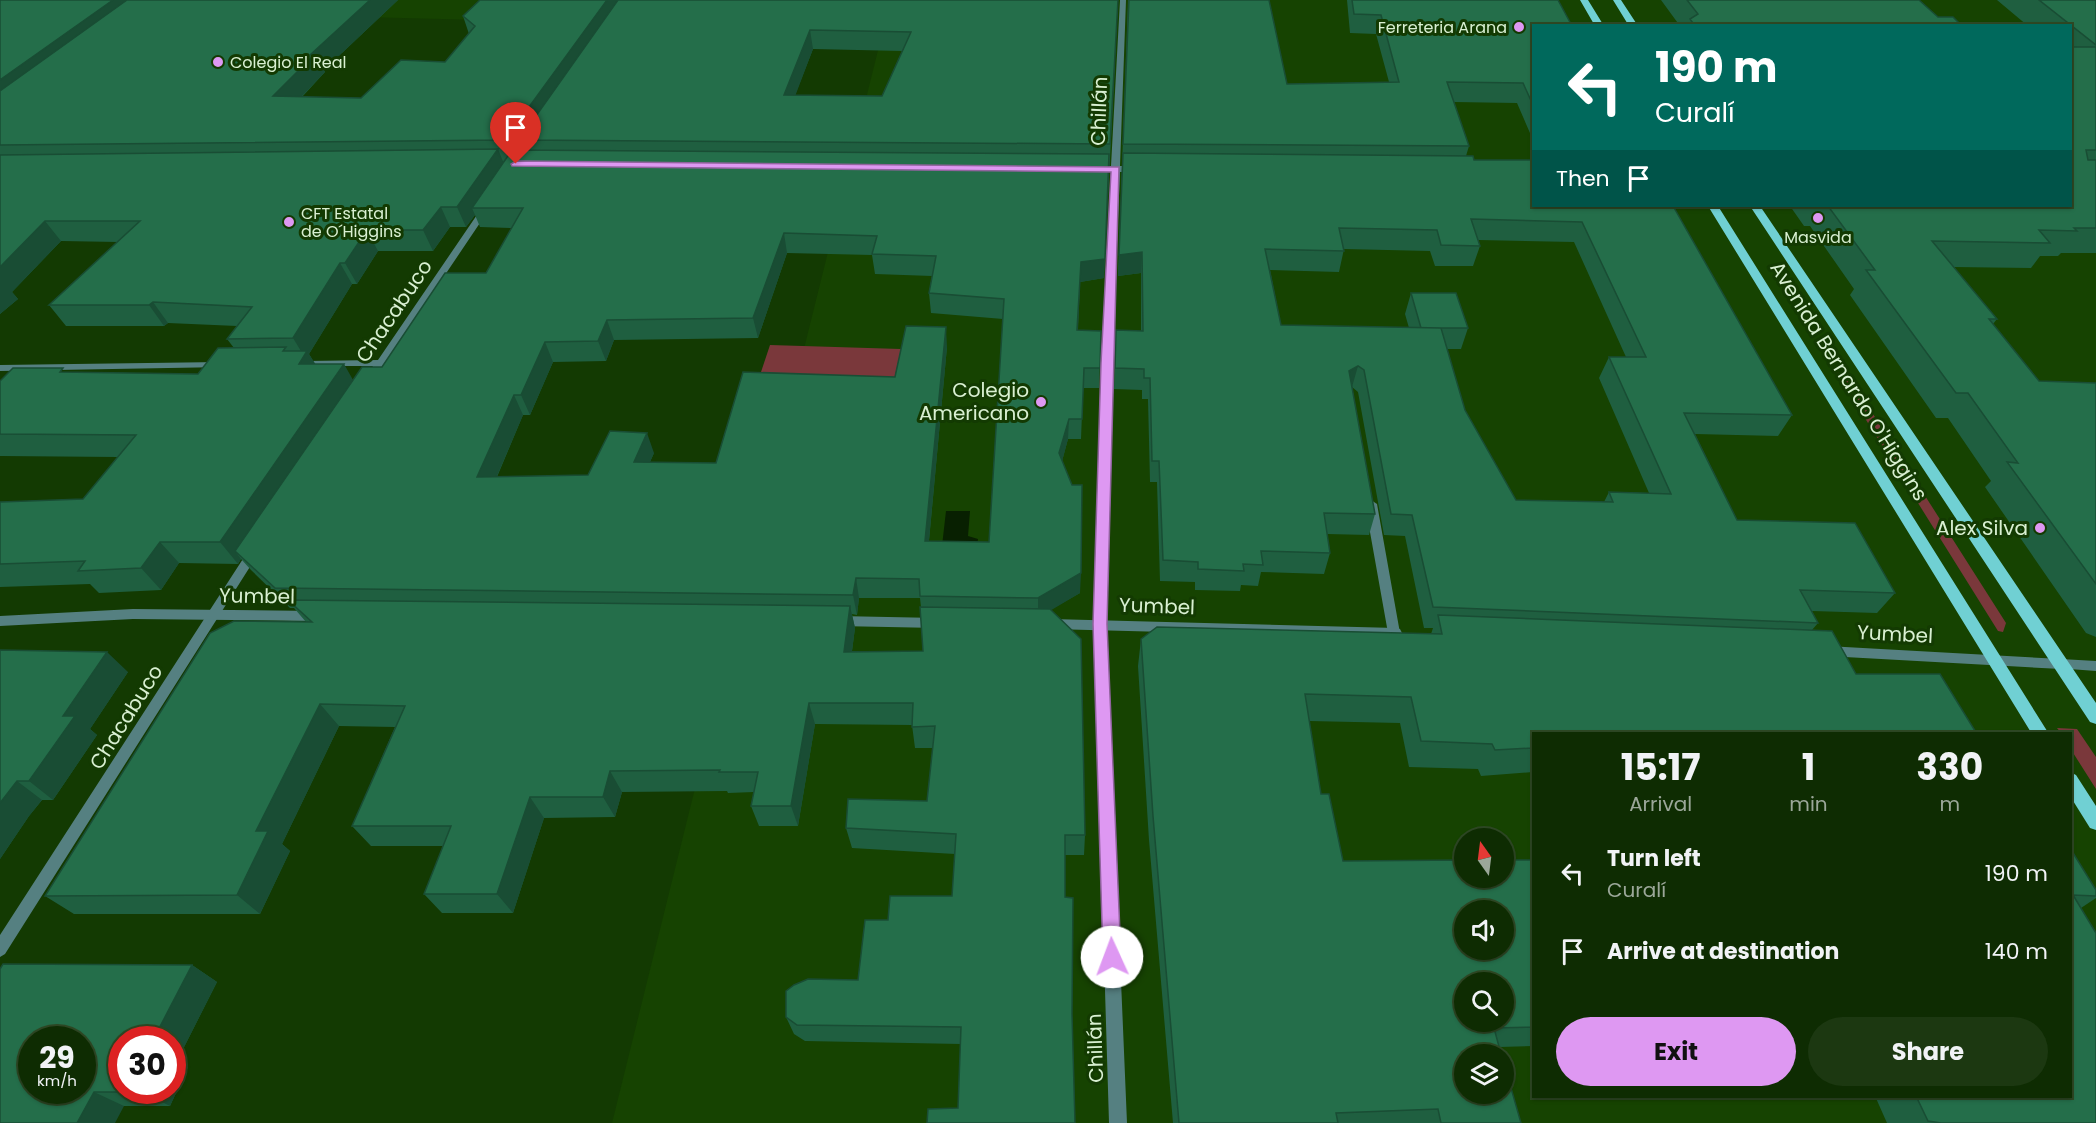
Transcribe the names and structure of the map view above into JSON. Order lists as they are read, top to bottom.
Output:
{
  "streets": {
    "main road": ["Avenida Bernardo O'Higgins"],
    "street": ["Chillán", "Chacabuco", "Yumbel"]
  },
  "crossings": [
    ["Chillán", "Yumbel"],
    ["Chacabuco", "Yumbel"],
    ["Avenida Bernardo O'Higgins", "Yumbel"]
  ],
  "places": [
    "Ferreteria Arana",
    "Colegio El Real",
    "Masvida",
    "CFT Estatal de O´Higgins",
    "Colegio Americano",
    "Alex Silva"
  ],
  "north": "top",
  "page": {
    "turn": ["190 m", "Curalí"],
    "then": "Then",
    "eta": [
      "15:17",
      "Arrival",
      "1",
      "min",
      "330",
      "m"
    ],
    "list": [
      {
        "name": "Turn left",
        "note": "Curalí",
        "value": "190 m"
      },
      {
        "name": "Arrive at destination",
        "value": "140 m"
      }
    ],
    "buttons": ["Exit", "Share"],
    "speed": "29 km/h",
    "limit": "30"
  }
}
